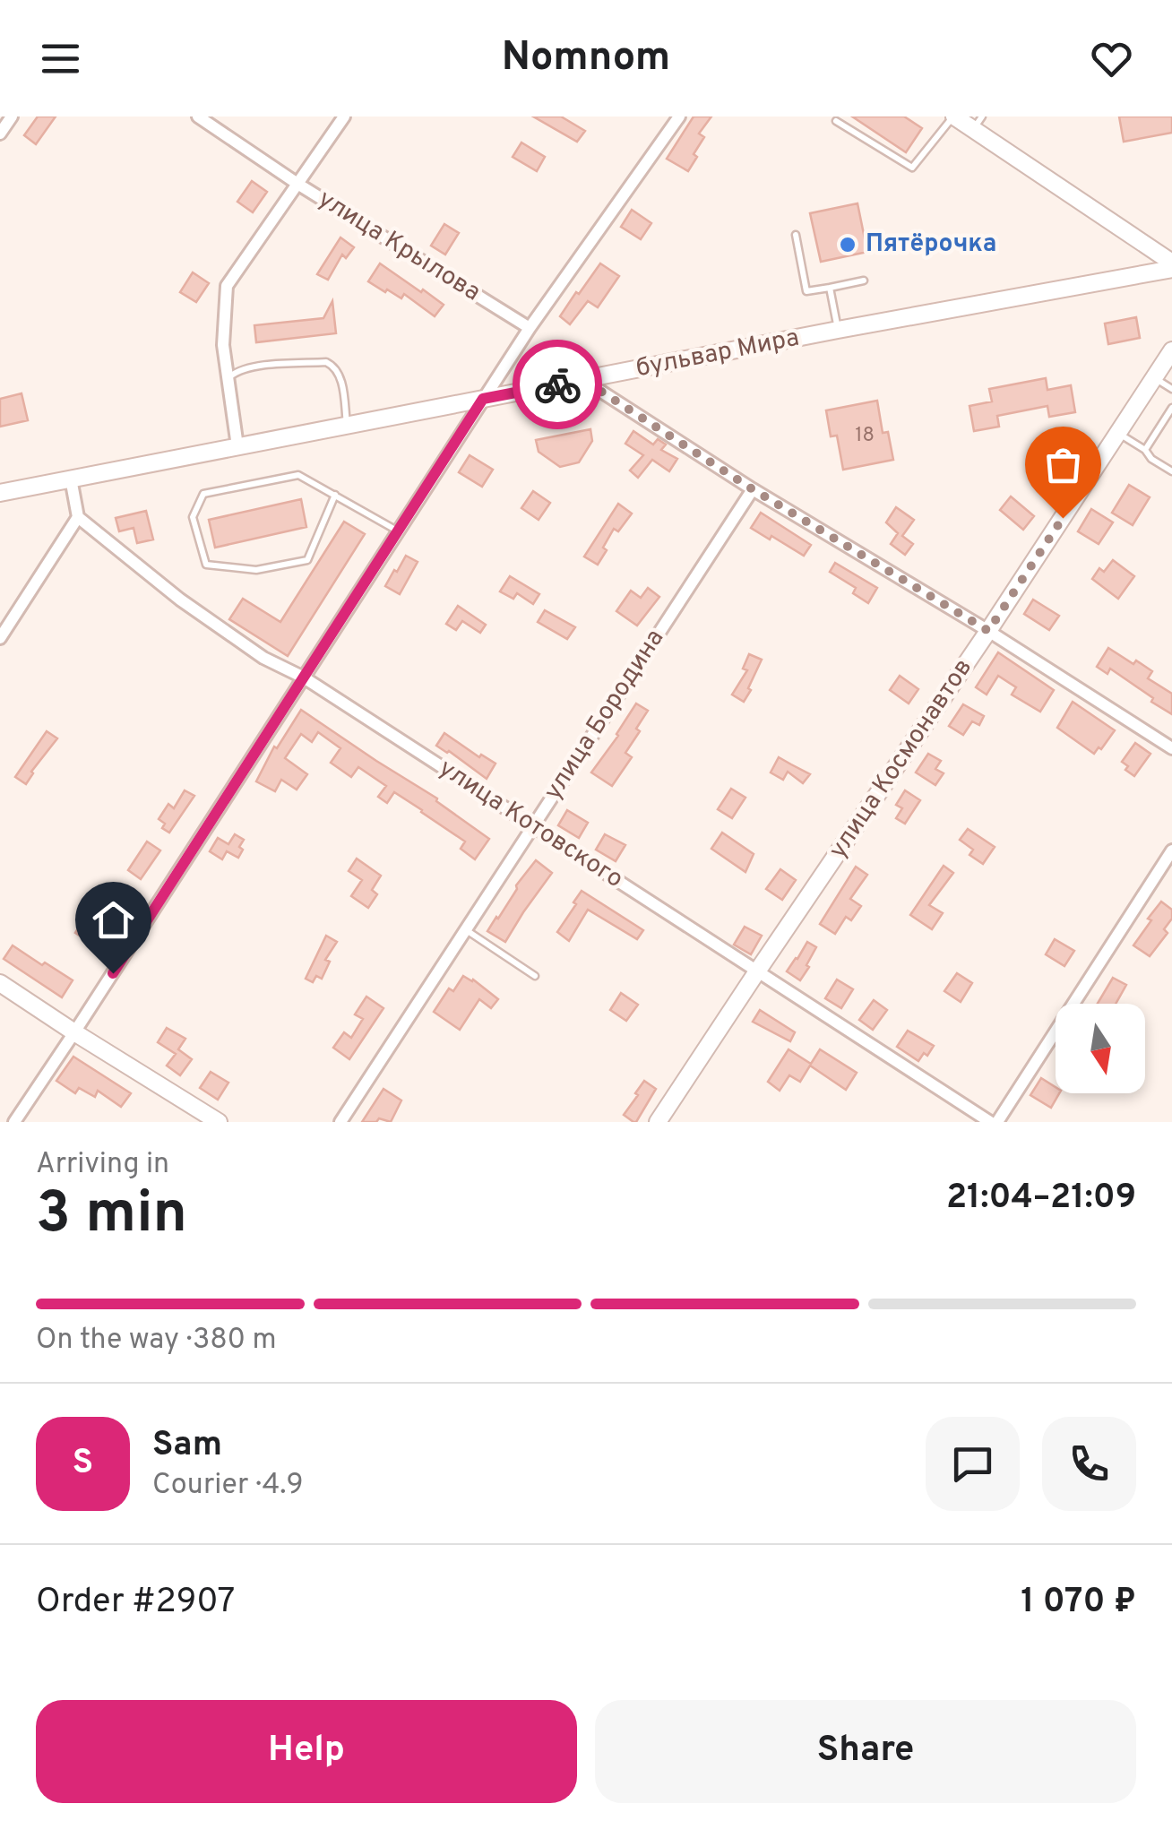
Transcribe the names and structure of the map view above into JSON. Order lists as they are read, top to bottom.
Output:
{
  "streets": {
    "street": [
      "улица Крылова",
      "бульвар Мира",
      "улица Бородина",
      "улица Космонавтов",
      "улица Котовского"
    ]
  },
  "crossings": [
    ["улица Бородина", "улица Котовского"],
    ["улица Космонавтов", "улица Котовского"]
  ],
  "places": ["Пятёрочка"],
  "house_numbers": ["18"],
  "north": "bottom",
  "page": {
    "header": "Nomnom",
    "heading": ["3 min", "Arriving in", "21:04–21:09"],
    "panel": [
      "Sam",
      "Courier · 4.9",
      "Order #2907",
      "1 070 ₽"
    ],
    "bar": "On the way · 380 m",
    "round": "S",
    "buttons": ["Help", "Share"]
  }
}
